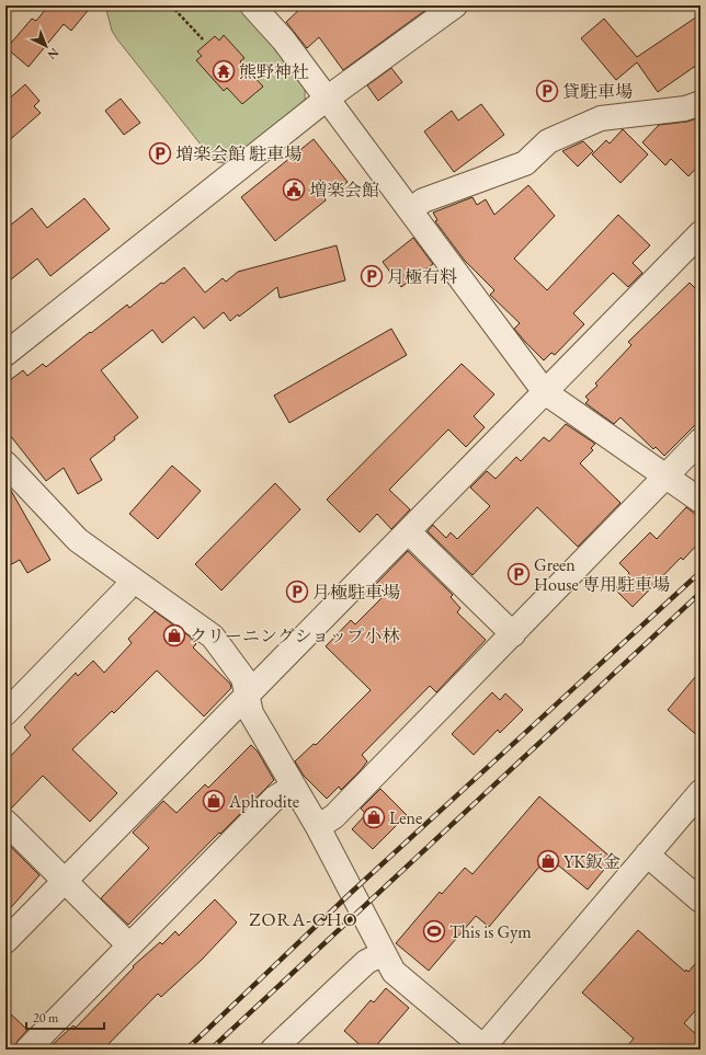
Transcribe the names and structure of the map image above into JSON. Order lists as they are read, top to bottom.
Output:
{
  "districts": ["ZORA-CHO"],
  "places": {
    "temple": ["熊野神社"],
    "parking": [
      "貸駐車場",
      "増楽会館 駐車場",
      "月極有料",
      "Green House 専用駐車場",
      "月極駐車場"
    ],
    "public building": ["増楽会館"],
    "shop": [
      "クリーニングショップ小林",
      "Aphrodite",
      "Lene",
      "YK鈑金"
    ],
    "sports": ["This is Gym"]
  },
  "scale_bar": "20 m",
  "north": "bottom right"
}
